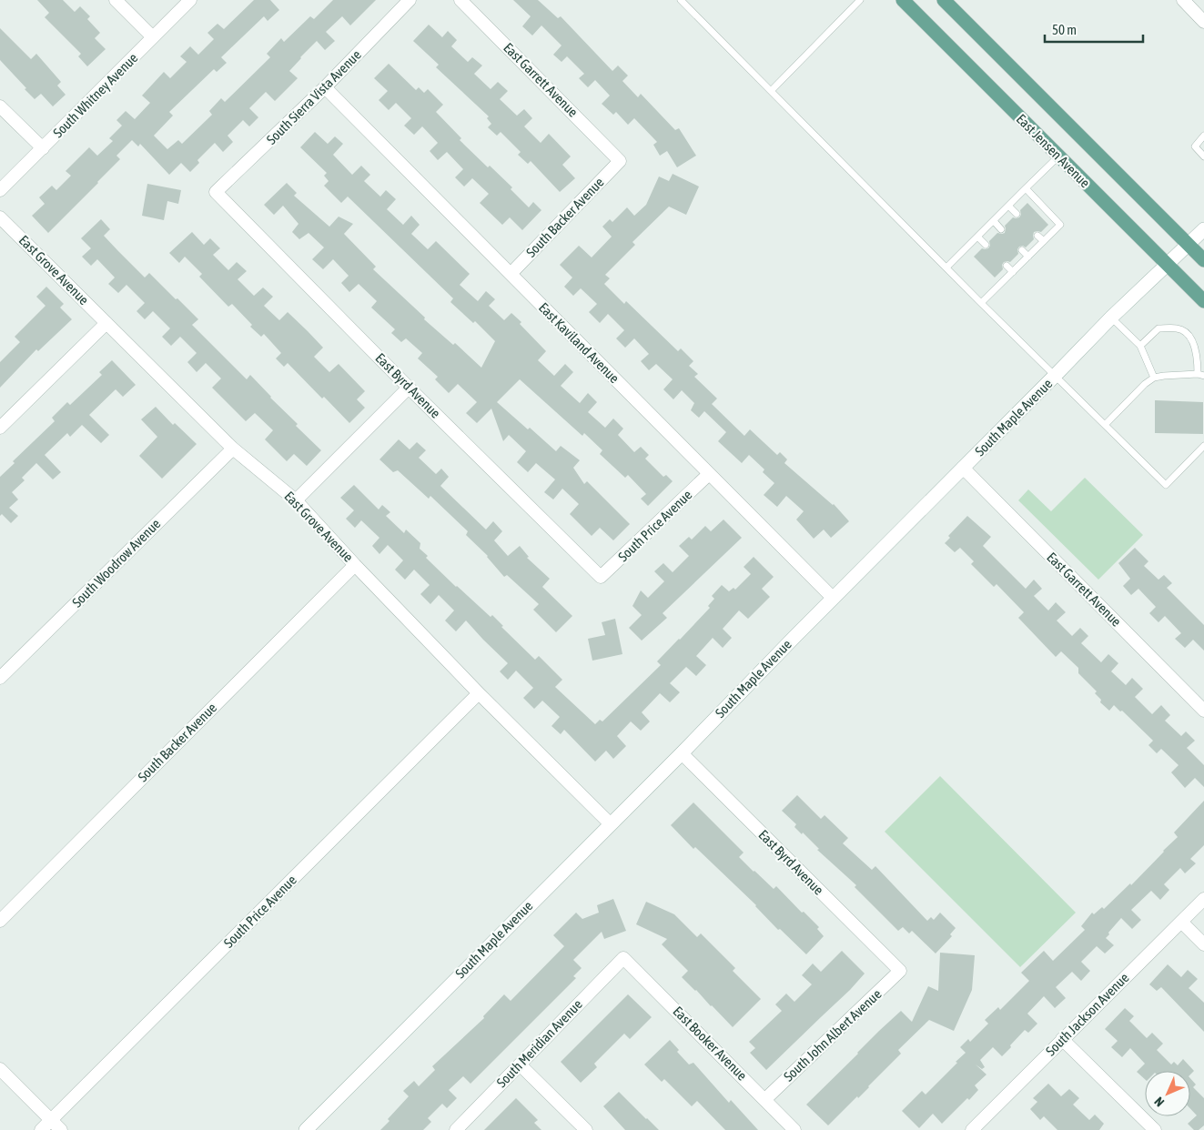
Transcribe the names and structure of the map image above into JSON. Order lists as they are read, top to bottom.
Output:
{
  "streets": {
    "main road": ["East Jensen Avenue", "South Maple Avenue"],
    "street": [
      "East Garrett Avenue",
      "South Whitney Avenue",
      "South Sierra Vista Avenue",
      "South Backer Avenue",
      "East Grove Avenue",
      "East Kaviland Avenue",
      "East Byrd Avenue",
      "South Price Avenue",
      "South Woodrow Avenue",
      "South Jackson Avenue",
      "South John Albert Avenue",
      "South Meridian Avenue",
      "East Booker Avenue"
    ]
  },
  "crossings": [
    ["East Garrett Avenue", "South Backer Avenue"],
    ["East Garrett Avenue", "South Maple Avenue"],
    ["South Sierra Vista Avenue", "East Kaviland Avenue"],
    ["South Sierra Vista Avenue", "East Byrd Avenue"],
    ["East Jensen Avenue", "South Maple Avenue"],
    ["South Backer Avenue", "East Grove Avenue"],
    ["South Backer Avenue", "East Kaviland Avenue"],
    ["East Grove Avenue", "South Maple Avenue"],
    ["East Grove Avenue", "South Price Avenue"],
    ["East Grove Avenue", "South Woodrow Avenue"],
    ["East Kaviland Avenue", "South Maple Avenue"],
    ["East Kaviland Avenue", "South Price Avenue"],
    ["East Byrd Avenue", "South Maple Avenue"],
    ["East Byrd Avenue", "South Price Avenue"],
    ["East Byrd Avenue", "South John Albert Avenue"],
    ["South John Albert Avenue", "East Booker Avenue"],
    ["South Meridian Avenue", "East Booker Avenue"]
  ],
  "scale_bar": "50 m",
  "north": "bottom left"
}
